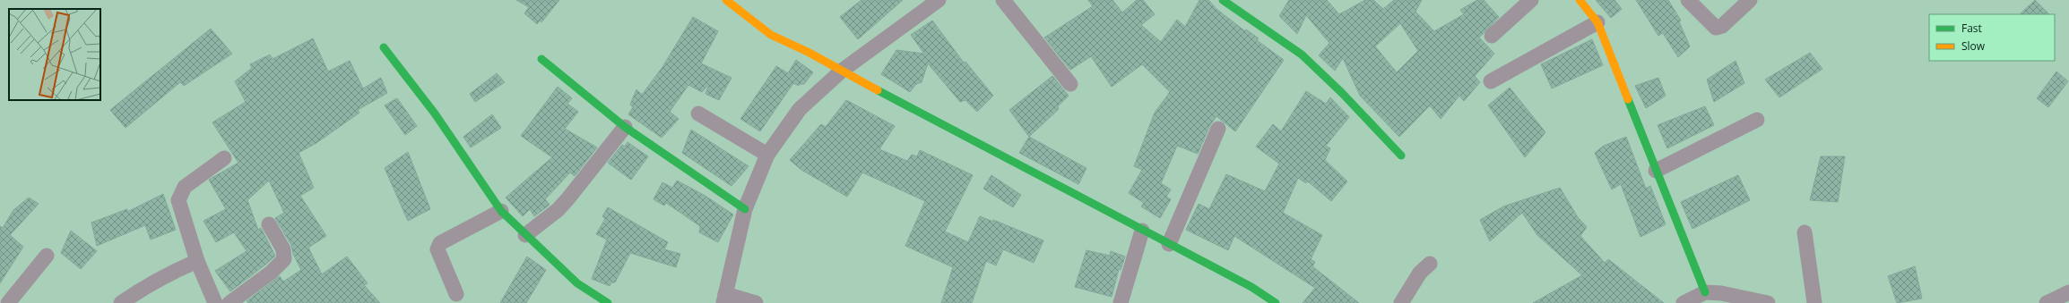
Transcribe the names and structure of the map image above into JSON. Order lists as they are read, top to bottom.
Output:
{
  "legend": ["Fast", "Slow"]
}
